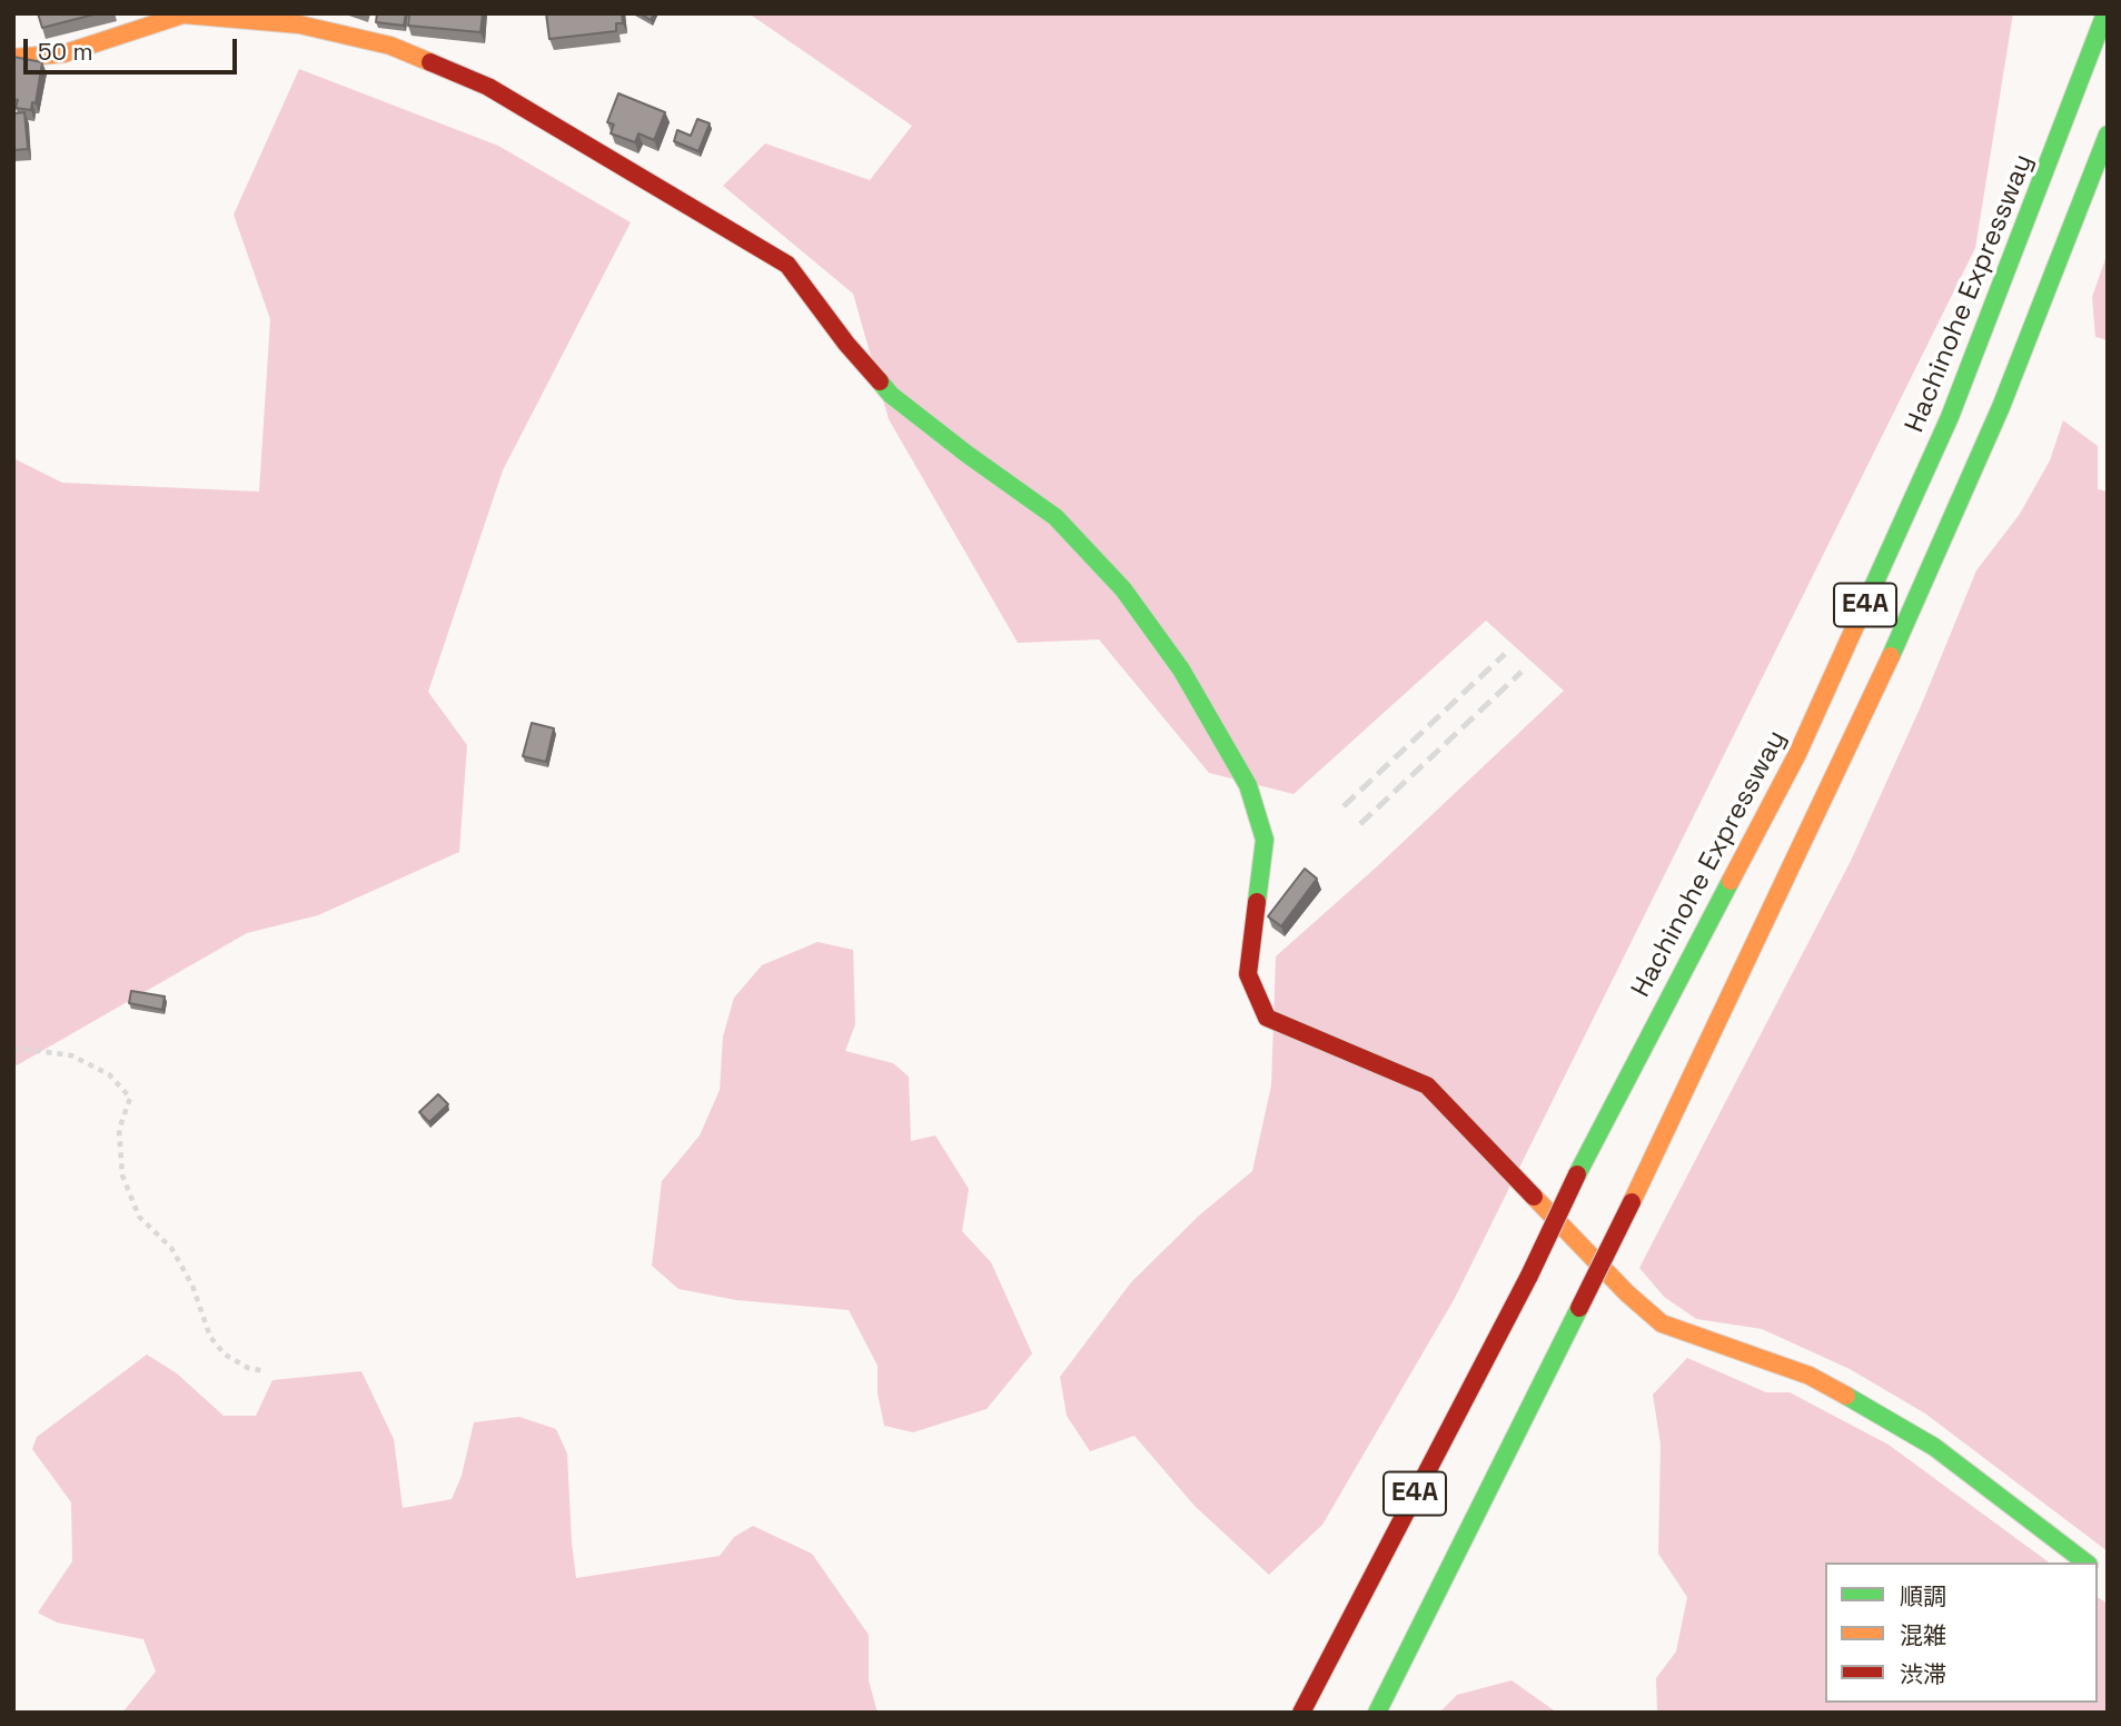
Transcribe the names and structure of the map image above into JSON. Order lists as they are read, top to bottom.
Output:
{
  "streets": {
    "main road": ["Hachinohe Expressway", "E4A"]
  },
  "legend": ["順調", "混雑", "渋滞"],
  "scale_bar": "50 m"
}
